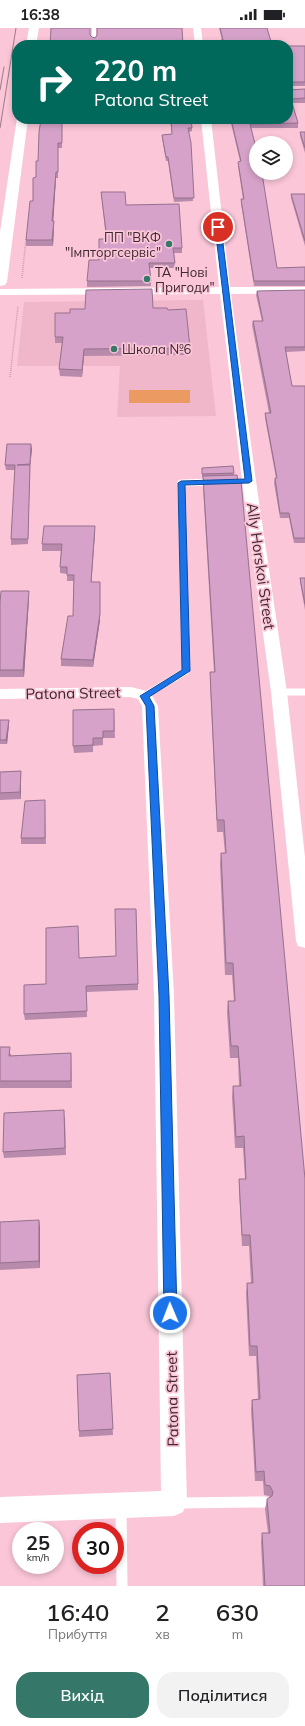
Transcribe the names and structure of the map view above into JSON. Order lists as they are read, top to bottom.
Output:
{
  "streets": {
    "street": ["Ally Horskoi Street", "Patona Street"]
  },
  "places": ["ПП \"ВКФ \"Імпторгсервіс\"", "ТА \"Нові Пригоди\"", "Школа №6"],
  "page": {
    "status": "16:38",
    "turn": ["220 m", "Patona Street"],
    "speed": "25 km/h",
    "limit": "30",
    "eta": [
      "16:40",
      "Прибуття",
      "2",
      "хв",
      "630",
      "m"
    ],
    "buttons": ["Вихід", "Поділитися"]
  }
}
